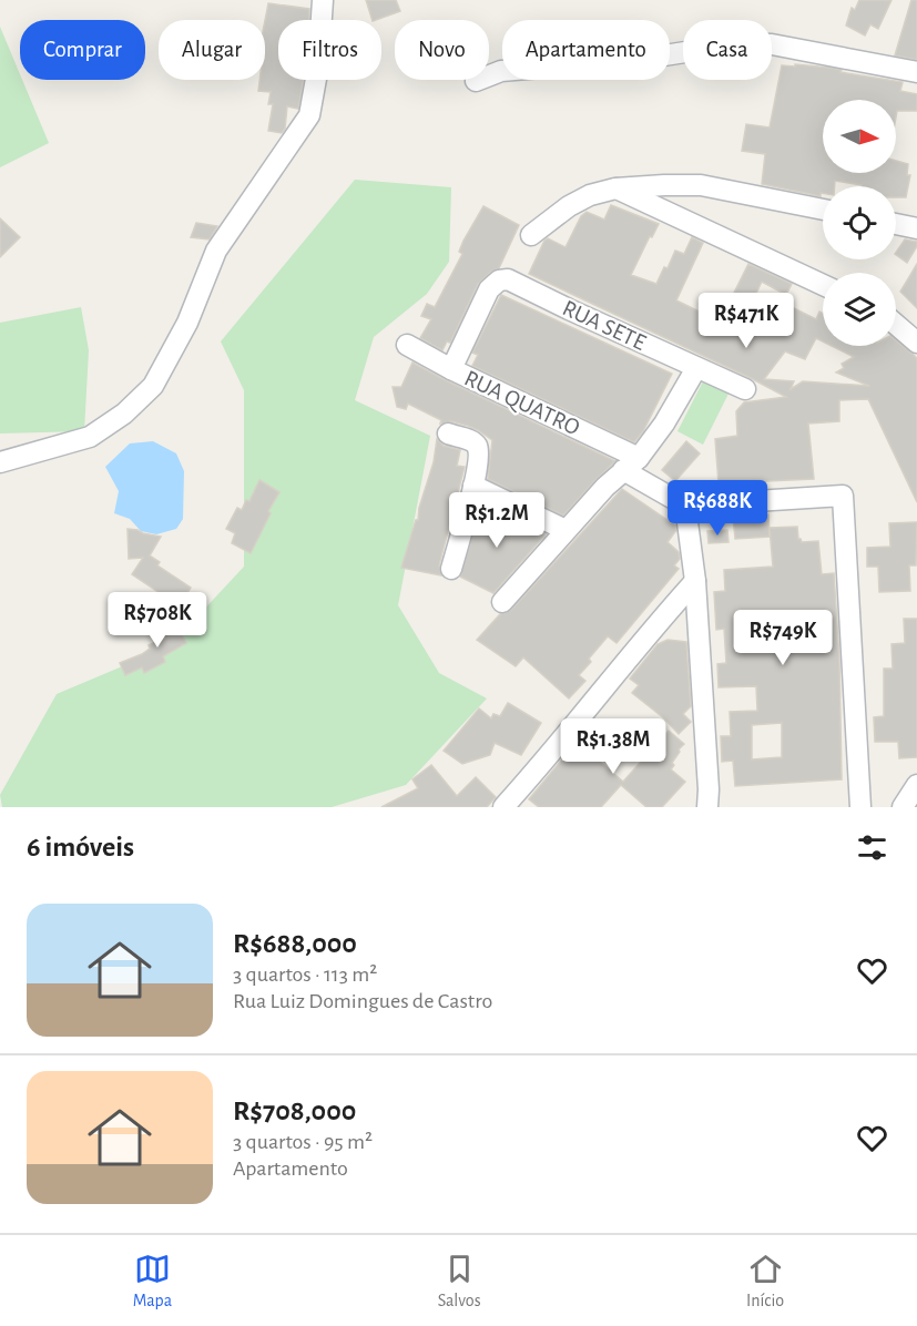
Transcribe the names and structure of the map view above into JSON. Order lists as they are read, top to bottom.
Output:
{
  "streets": {
    "street": ["RUA SETE", "RUA QUATRO"]
  },
  "crossings": [
    ["RUA SETE", "RUA QUATRO"]
  ],
  "north": "right",
  "page": {
    "chip": [
      "Comprar",
      "Alugar",
      "Filtros",
      "Novo",
      "Apartamento",
      "Casa"
    ],
    "price": [
      "R$471K",
      "R$688K",
      "R$1.2M",
      "R$708K",
      "R$749K",
      "R$1.38M"
    ],
    "heading": "6 imóveis",
    "list": [
      {
        "name": "R$688,000",
        "note": "3 quartos · 113 m² · Rua Luiz Domingues de Castro"
      },
      {
        "name": "R$708,000",
        "note": "3 quartos · 95 m² · Apartamento"
      }
    ],
    "tabs": ["Mapa", "Salvos", "Início"]
  }
}
